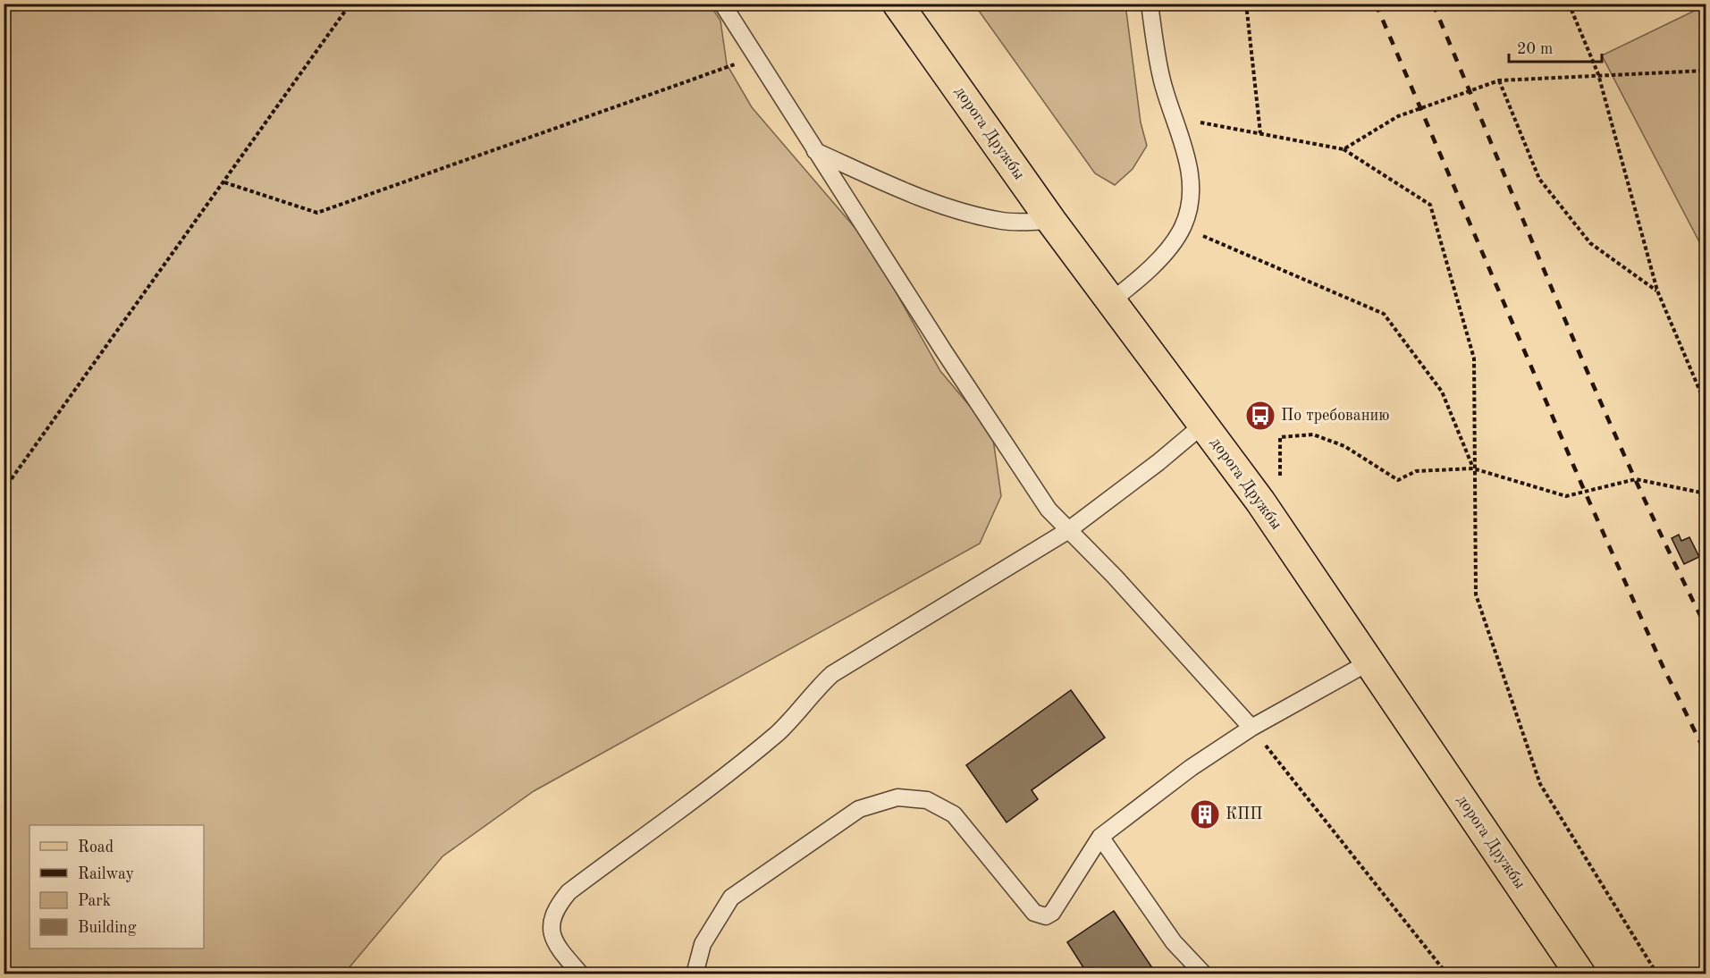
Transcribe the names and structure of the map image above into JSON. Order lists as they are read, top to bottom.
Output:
{
  "streets": {
    "main road": ["дорога Дружбы"]
  },
  "places": {
    "bus stop": ["По требованию"],
    "building": ["КПП"]
  },
  "legend": [
    "Road",
    "Railway",
    "Park",
    "Building"
  ],
  "scale_bar": "20 m"
}
